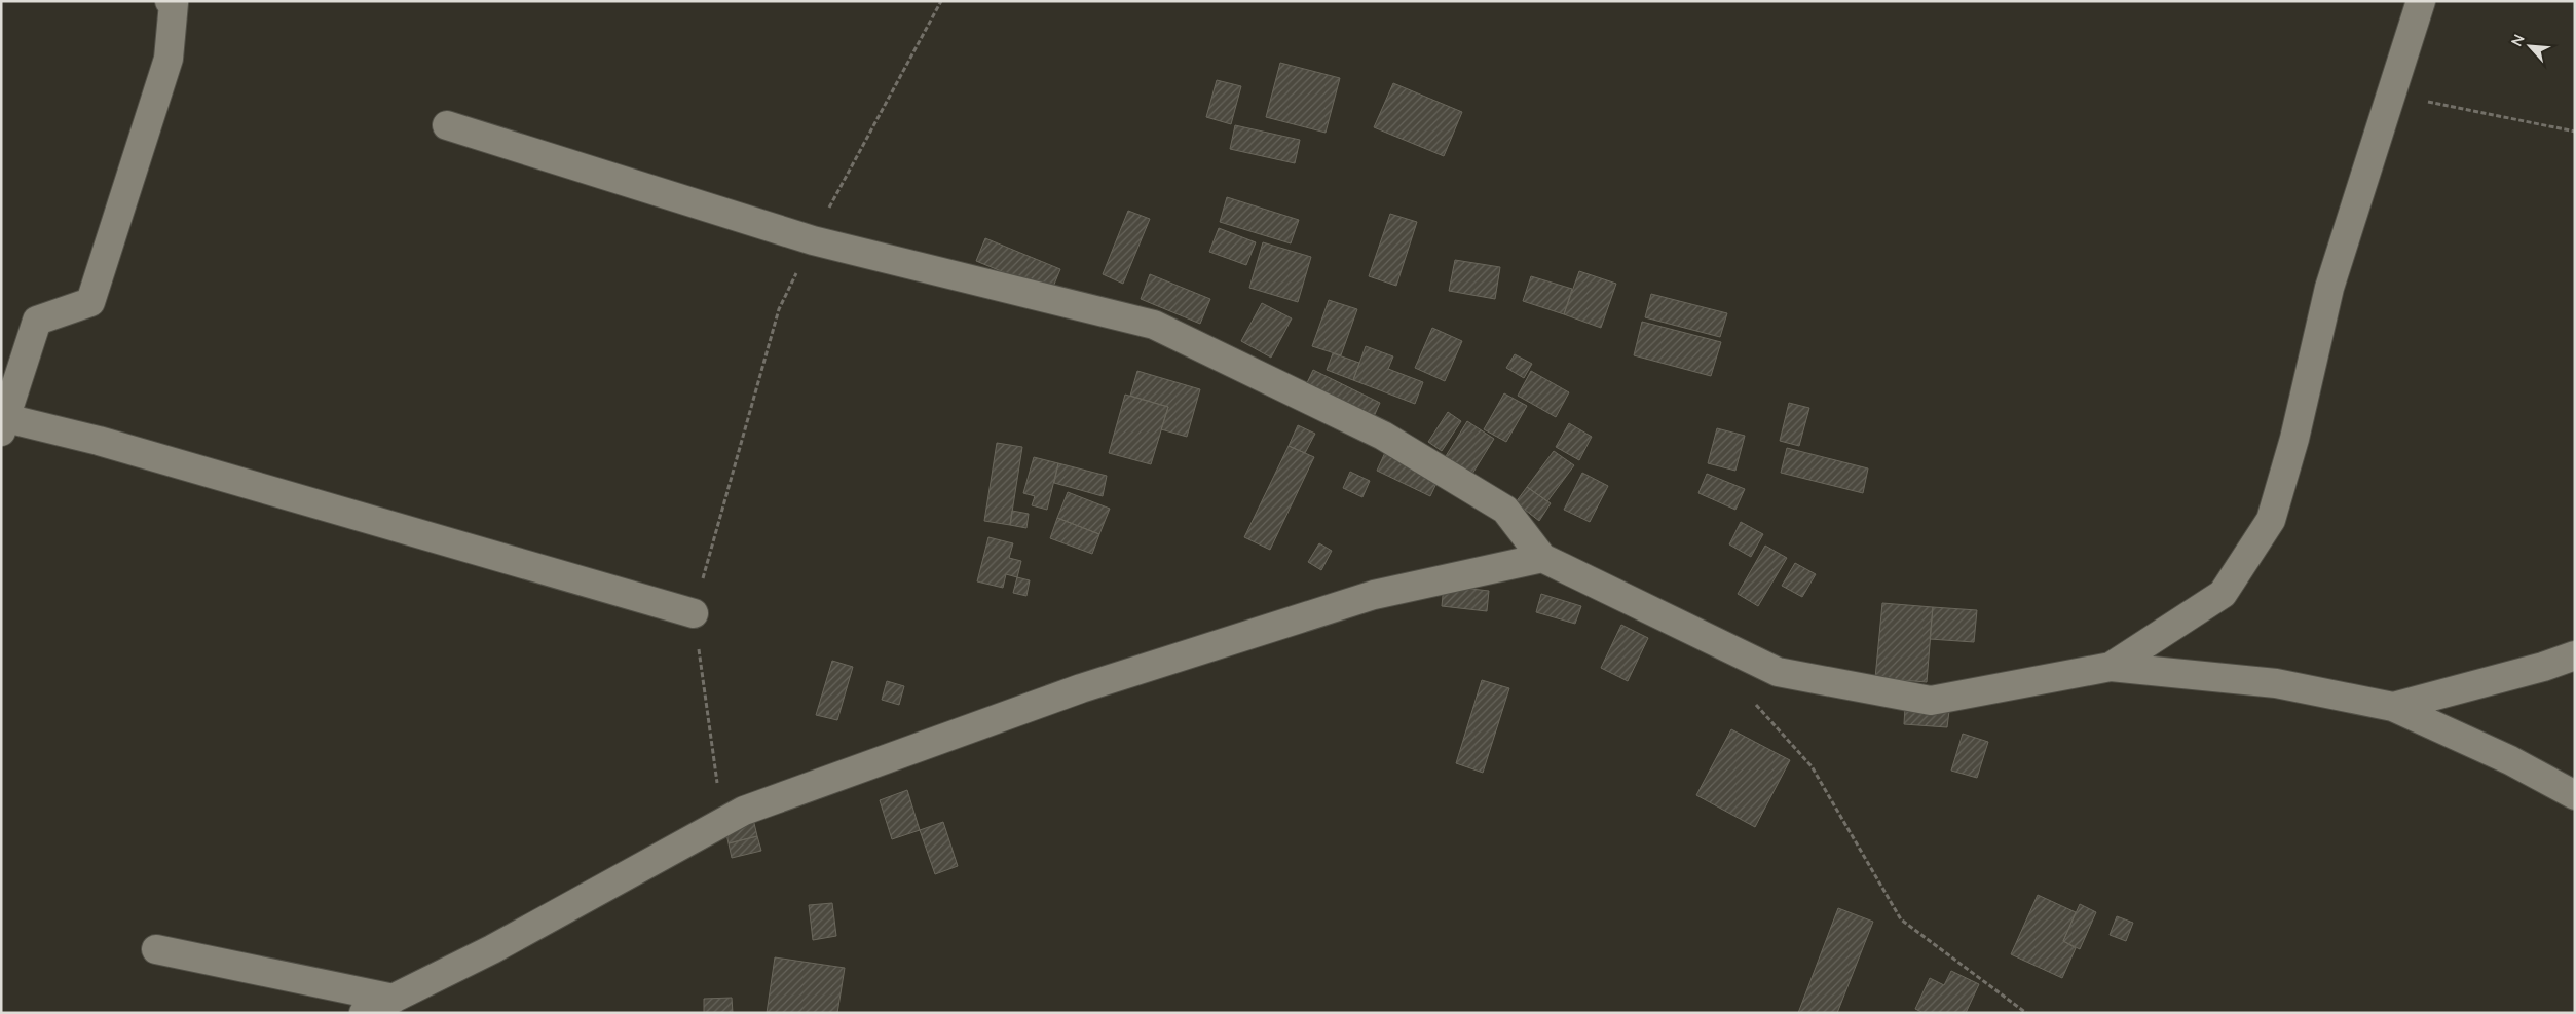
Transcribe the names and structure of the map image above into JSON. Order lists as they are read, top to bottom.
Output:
{
  "north": "top left"
}
